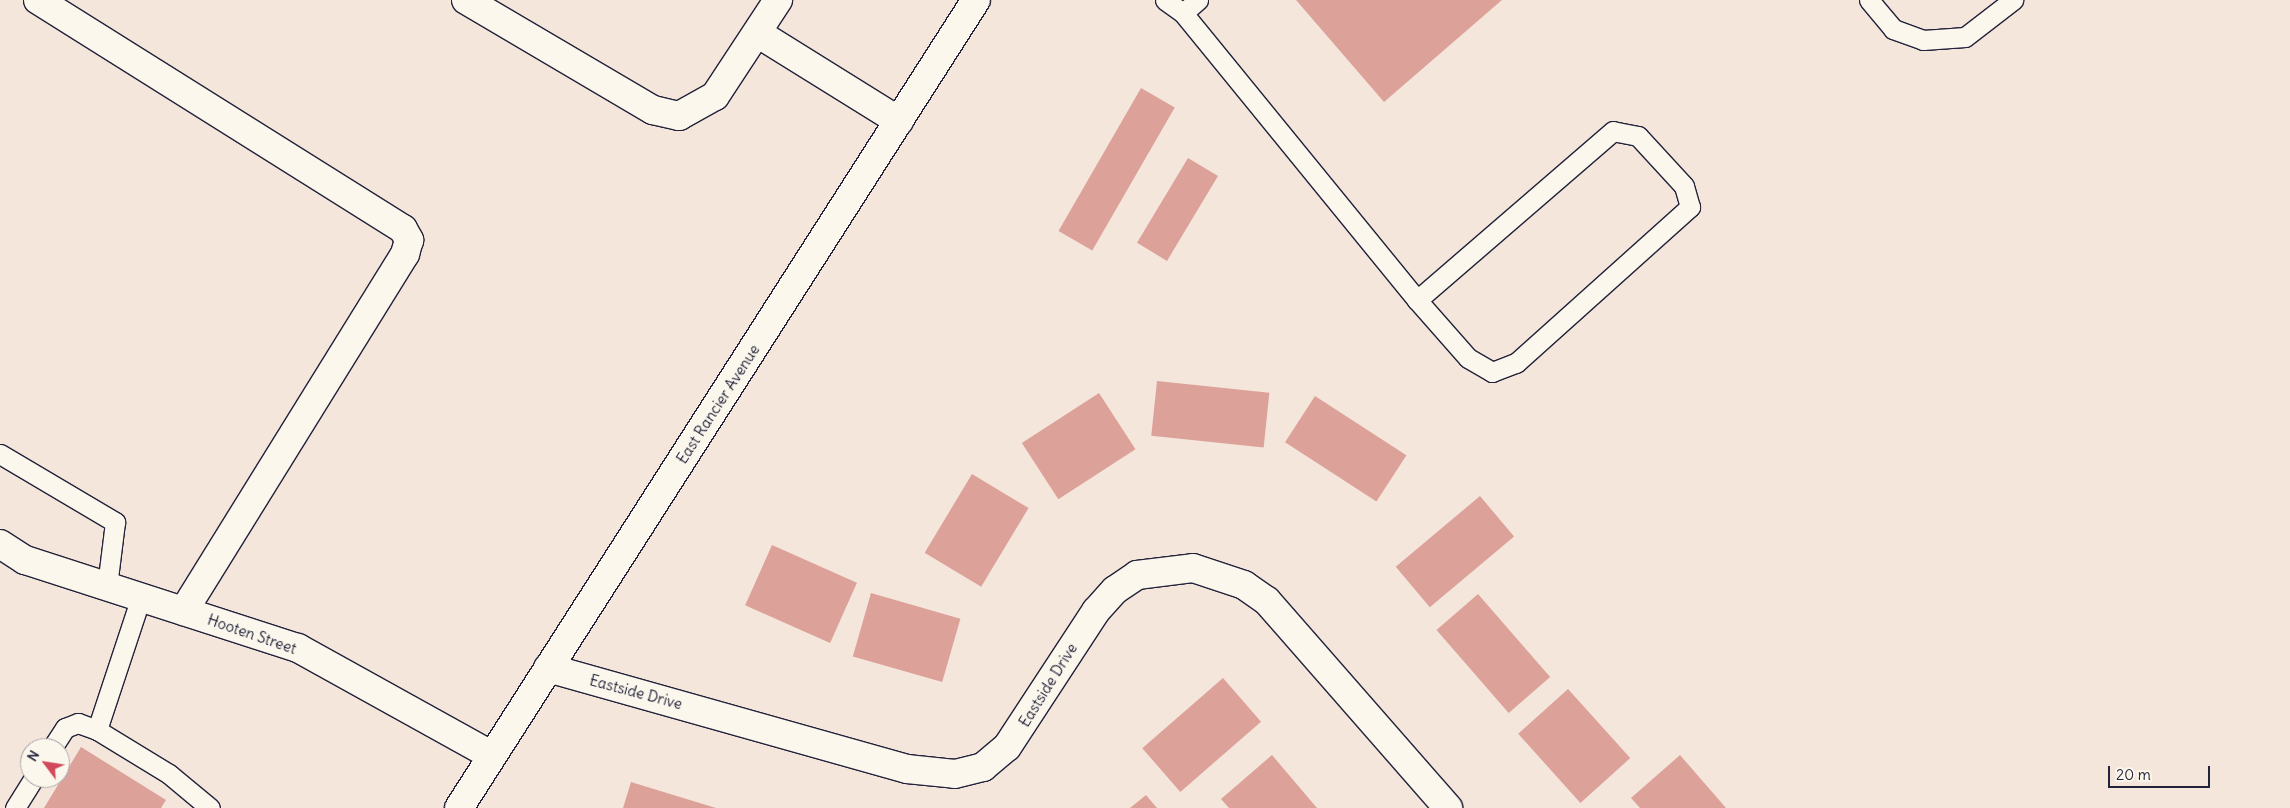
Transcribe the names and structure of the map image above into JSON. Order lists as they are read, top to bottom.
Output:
{
  "streets": {
    "street": ["East Rancier Avenue", "Hooten Street", "Eastside Drive"]
  },
  "crossings": [
    ["East Rancier Avenue", "Hooten Street"],
    ["East Rancier Avenue", "Eastside Drive"]
  ],
  "scale_bar": "20 m",
  "north": "top left"
}
